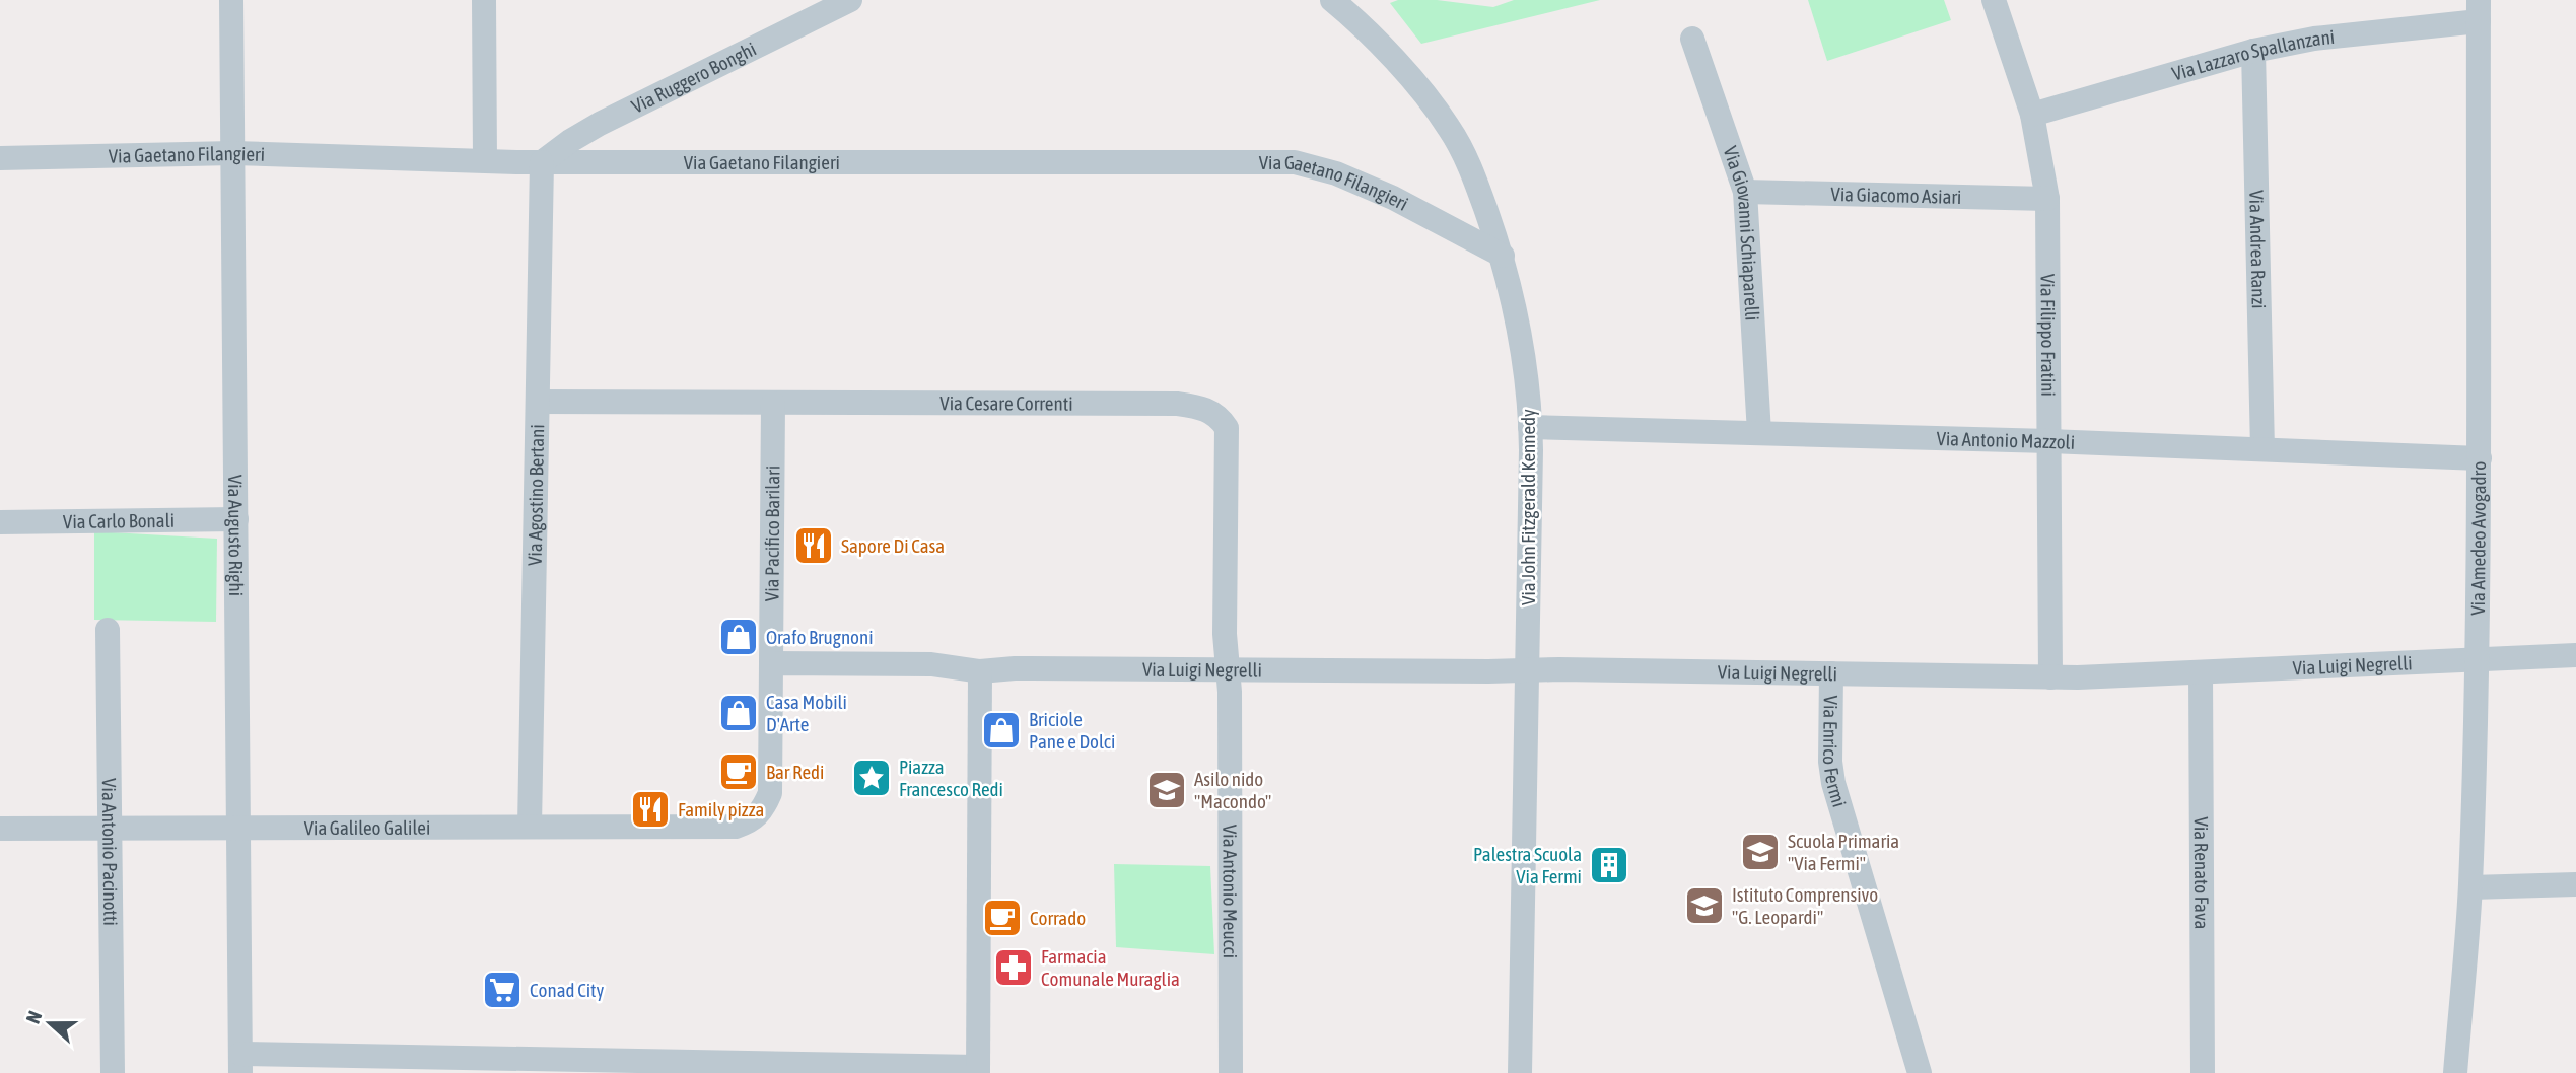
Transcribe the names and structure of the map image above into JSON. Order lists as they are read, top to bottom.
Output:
{
  "streets": {
    "street": [
      "Via Lazzaro Spallanzani",
      "Via Ruggero Bonghi",
      "Via Gaetano Filangieri",
      "Via Giacomo Asiari",
      "Via Giovanni Schiaparelli",
      "Via Andrea Ranzi",
      "Via Filippo Fratini",
      "Via Cesare Correnti",
      "Via Antonio Mazzoli",
      "Via Agostino Bertani",
      "Via John Fitzgerald Kennedy",
      "Via Carlo Bonali",
      "Via Pacifico Barilari",
      "Via Augusto Righi",
      "Via Amedeo Avogadro",
      "Via Luigi Negrelli",
      "Via Enrico Fermi",
      "Via Galileo Galilei",
      "Via Antonio Pacinotti",
      "Via Renato Fava",
      "Via Antonio Meucci"
    ]
  },
  "crossings": [
    ["Via Lazzaro Spallanzani", "Via Andrea Ranzi"],
    ["Via Lazzaro Spallanzani", "Via Filippo Fratini"],
    ["Via Lazzaro Spallanzani", "Via Amedeo Avogadro"],
    ["Via Ruggero Bonghi", "Via Gaetano Filangieri"],
    ["Via Ruggero Bonghi", "Via Agostino Bertani"],
    ["Via Gaetano Filangieri", "Via Agostino Bertani"],
    ["Via Gaetano Filangieri", "Via John Fitzgerald Kennedy"],
    ["Via Gaetano Filangieri", "Via Augusto Righi"],
    ["Via Giacomo Asiari", "Via Giovanni Schiaparelli"],
    ["Via Giacomo Asiari", "Via Filippo Fratini"],
    ["Via Giovanni Schiaparelli", "Via Antonio Mazzoli"],
    ["Via Andrea Ranzi", "Via Antonio Mazzoli"],
    ["Via Filippo Fratini", "Via Antonio Mazzoli"],
    ["Via Filippo Fratini", "Via Luigi Negrelli"],
    ["Via Cesare Correnti", "Via Agostino Bertani"],
    ["Via Cesare Correnti", "Via Pacifico Barilari"],
    ["Via Cesare Correnti", "Via Luigi Negrelli"],
    ["Via Cesare Correnti", "Via Antonio Meucci"],
    ["Via Antonio Mazzoli", "Via John Fitzgerald Kennedy"],
    ["Via Antonio Mazzoli", "Via Amedeo Avogadro"],
    ["Via Agostino Bertani", "Via Galileo Galilei"],
    ["Via John Fitzgerald Kennedy", "Via Luigi Negrelli"],
    ["Via Carlo Bonali", "Via Augusto Righi"],
    ["Via Pacifico Barilari", "Via Galileo Galilei"],
    ["Via Augusto Righi", "Via Galileo Galilei"],
    ["Via Amedeo Avogadro", "Via Luigi Negrelli"],
    ["Via Luigi Negrelli", "Via Enrico Fermi"],
    ["Via Luigi Negrelli", "Via Renato Fava"],
    ["Via Luigi Negrelli", "Via Antonio Meucci"],
    ["Via Galileo Galilei", "Via Antonio Pacinotti"]
  ],
  "places": {
    "restaurant": ["Sapore Di Casa", "Family pizza"],
    "shop": ["Orafo Brugnoni", "Casa Mobili D'Arte", "Briciole Pane e Dolci"],
    "cafe": ["Bar Redi", "Corrado"],
    "place": ["Piazza Francesco Redi"],
    "school or university": ["Asilo nido \"Macondo\"", "Scuola Primaria \"Via Fermi\"", "Istituto Comprensivo \"G. Leopardi\""],
    "building": ["Palestra Scuola Via Fermi"],
    "pharmacy": ["Farmacia Comunale Muraglia"],
    "supermarket": ["Conad City"]
  },
  "north": "left"
}
